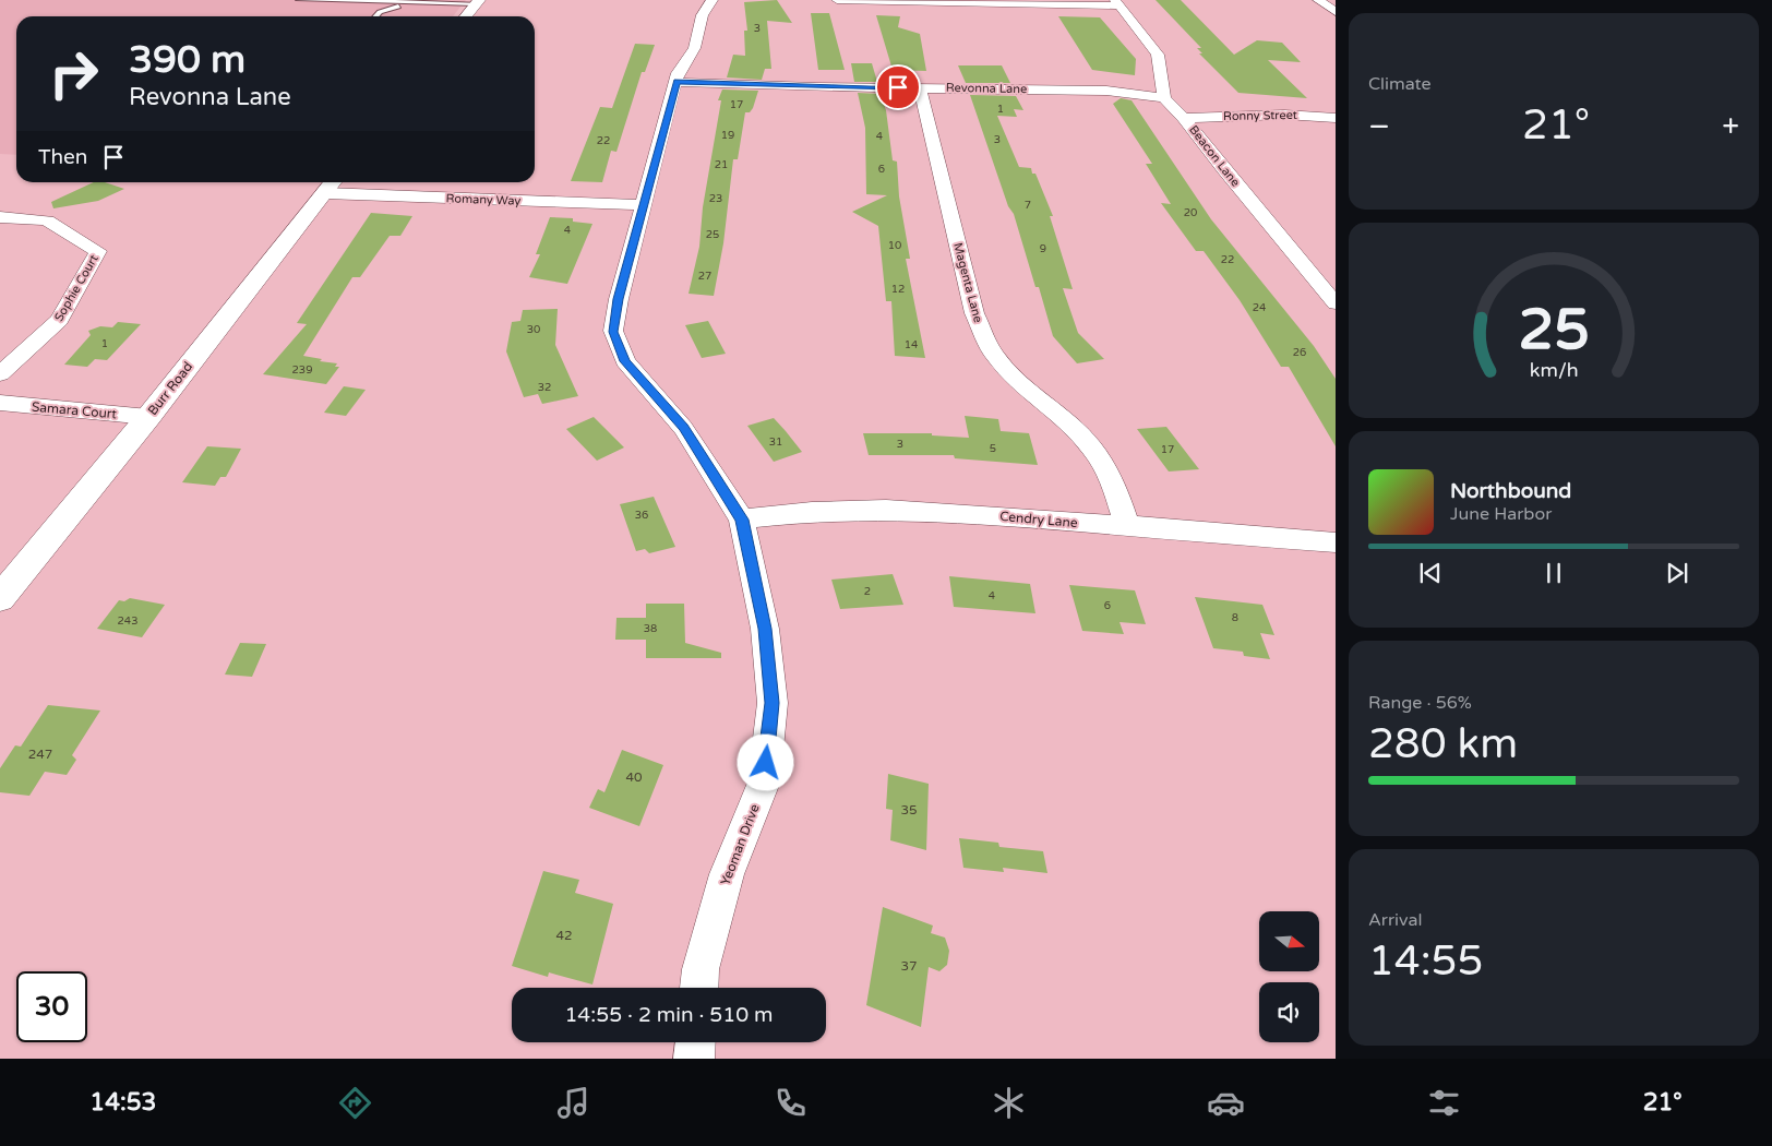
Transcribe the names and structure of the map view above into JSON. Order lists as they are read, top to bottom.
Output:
{
  "streets": {
    "street": [
      "Revonna Lane",
      "Ronny Street",
      "Beacon Lane",
      "Romany Way",
      "Magenta Lane",
      "Sophie Court",
      "Burr Road",
      "Samara Court",
      "Cendry Lane",
      "Yeoman Drive"
    ]
  },
  "crossings": [
    ["Revonna Lane", "Beacon Lane"],
    ["Revonna Lane", "Magenta Lane"],
    ["Revonna Lane", "Yeoman Drive"],
    ["Ronny Street", "Beacon Lane"],
    ["Romany Way", "Burr Road"],
    ["Romany Way", "Yeoman Drive"],
    ["Magenta Lane", "Cendry Lane"],
    ["Burr Road", "Samara Court"],
    ["Cendry Lane", "Yeoman Drive"]
  ],
  "house_numbers": [
    "3",
    "17",
    "1",
    "19",
    "4",
    "3",
    "22",
    "21",
    "6",
    "23",
    "7",
    "20",
    "4",
    "25",
    "10",
    "9",
    "22",
    "27",
    "12",
    "24",
    "30",
    "1",
    "14",
    "26",
    "239",
    "32",
    "31",
    "3",
    "5",
    "17",
    "36",
    "2",
    "4",
    "6",
    "8",
    "243",
    "38",
    "247",
    "40",
    "35",
    "42",
    "37"
  ],
  "north": "right",
  "page": {
    "tile": [
      "Climate",
      ["Range · 56%", "280 km"],
      ["Arrival", "14:55"]
    ],
    "turn": ["390 m", "Revonna Lane"],
    "heat": ["−", "21°", "+"],
    "then": "Then",
    "song": ["Northbound", "June Harbor"],
    "limit": "30",
    "trip": "14:55 · 2 min · 510 m",
    "tabs": ["14:53", "21°"],
    "gauge": ["25", "km/h"]
  }
}
